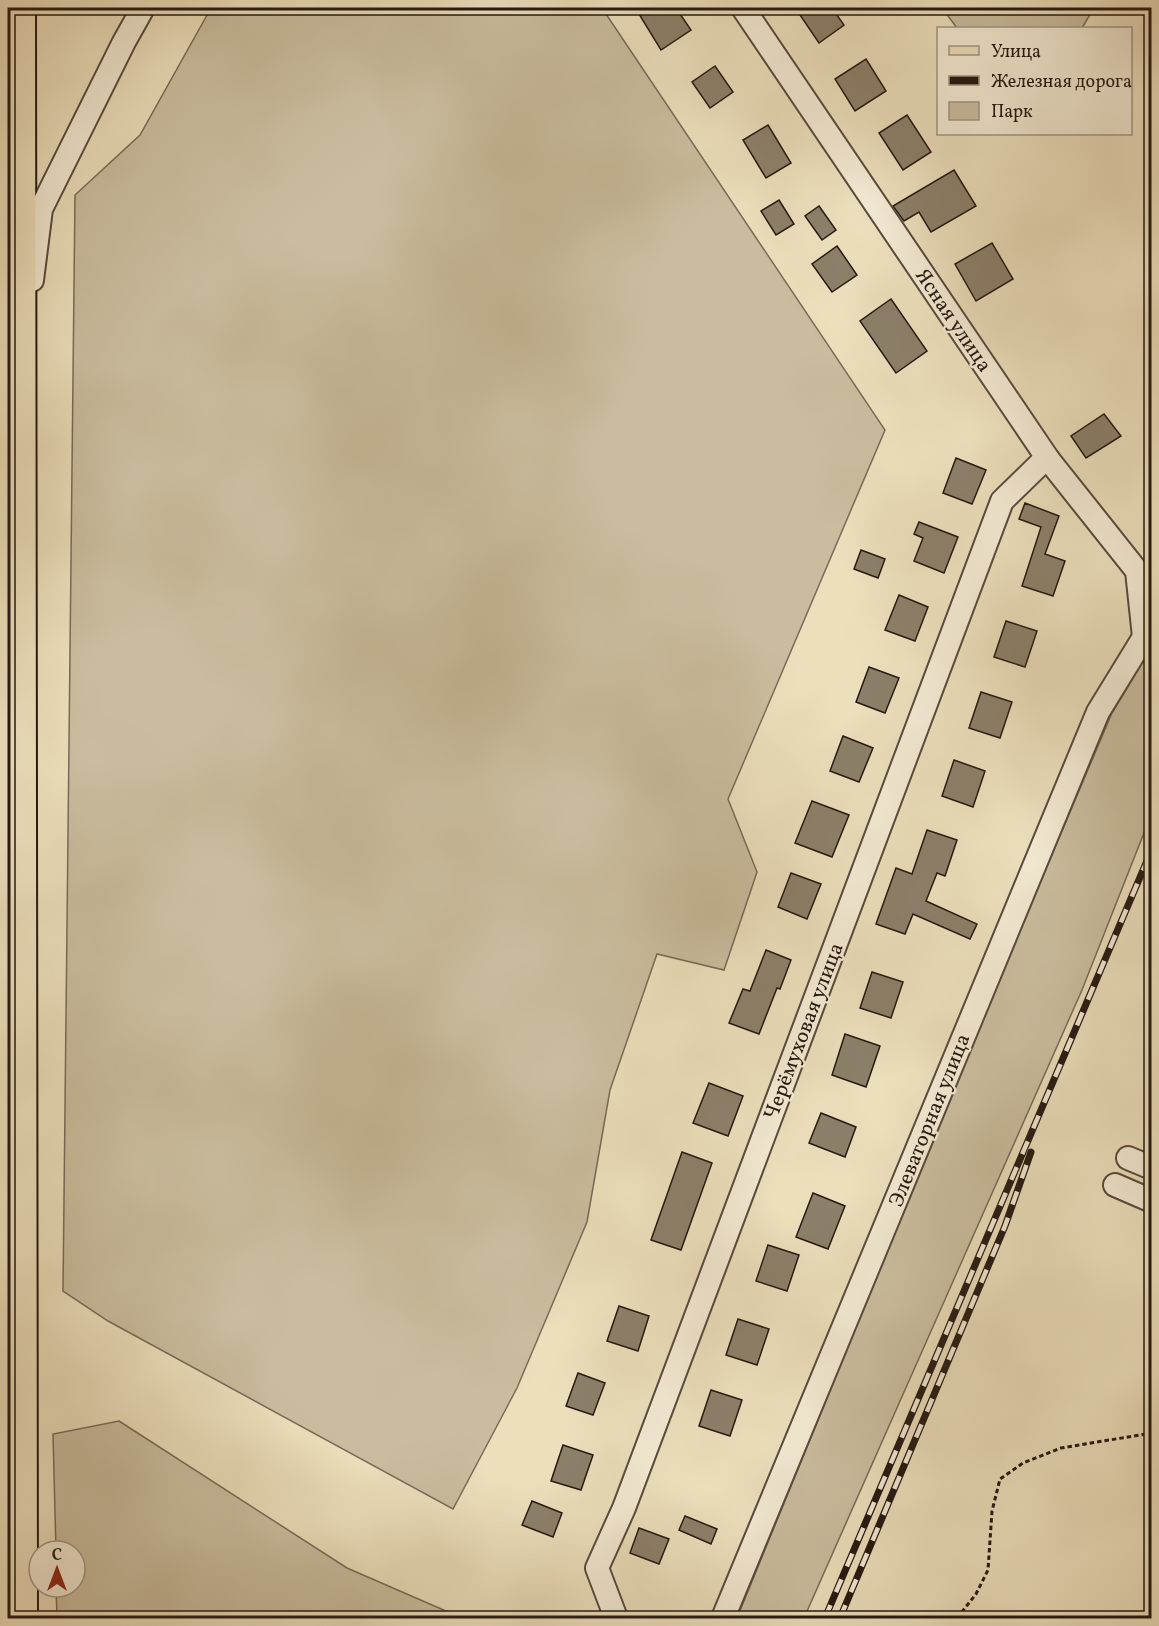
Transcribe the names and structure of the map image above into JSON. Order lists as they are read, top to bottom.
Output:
{
  "streets": {
    "street": ["Ясная улица", "Черёмуховая улица", "Элеваторная улица"]
  },
  "crossings": [
    ["Ясная улица", "Черёмуховая улица"],
    ["Ясная улица", "Элеваторная улица"]
  ],
  "legend": ["Улица", "Железная дорога", "Парк"],
  "north": "top"
}
